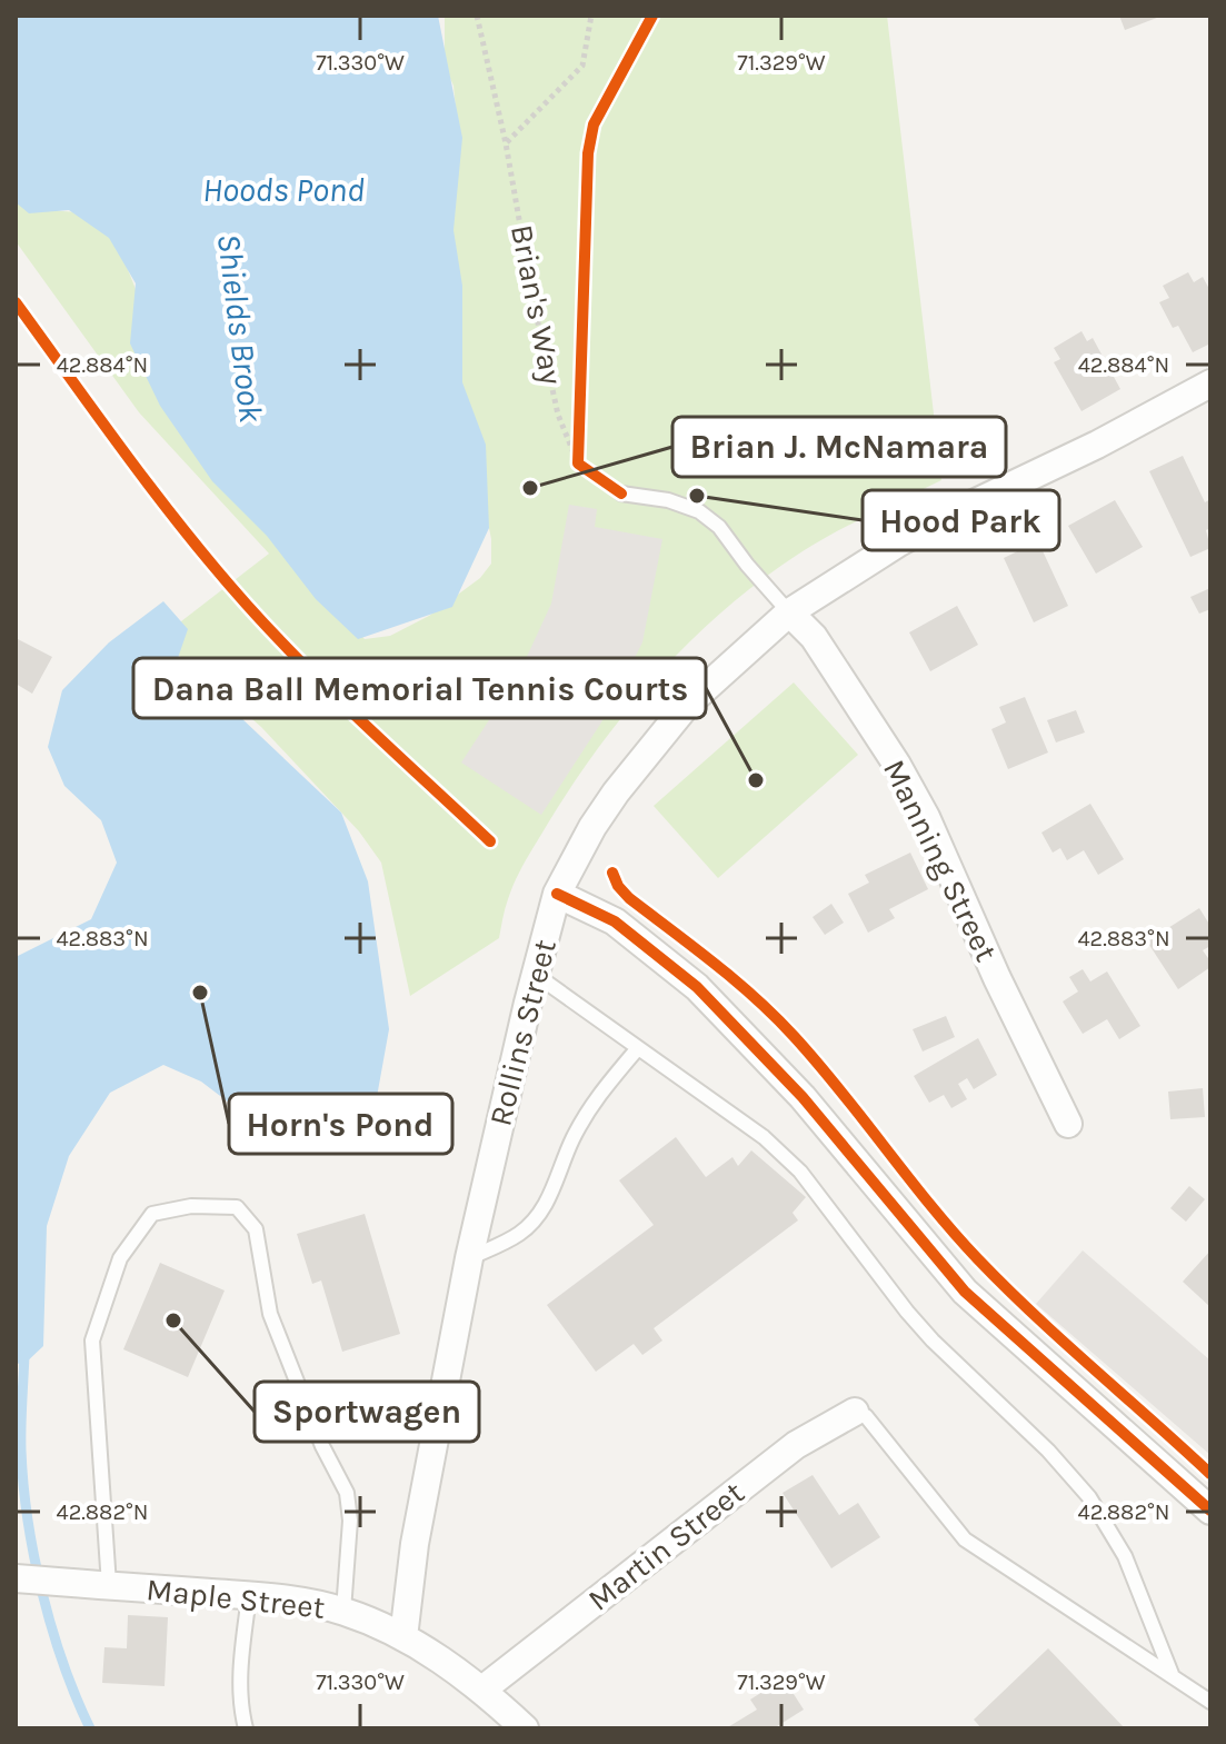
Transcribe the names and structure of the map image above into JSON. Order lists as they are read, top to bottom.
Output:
{
  "streets": {
    "street": [
      "Manning Street",
      "Rollins Street",
      "Martin Street",
      "Maple Street"
    ],
    "cycle path": ["Brian's Way"]
  },
  "crossings": [
    ["Manning Street", "Rollins Street"],
    ["Rollins Street", "Maple Street"],
    ["Martin Street", "Maple Street"]
  ],
  "water": ["Hoods Pond", "Shields Brook"],
  "places": [
    "Brian J. McNamara",
    "Hood Park",
    "Dana Ball Memorial Tennis Courts",
    "Horn's Pond",
    "Sportwagen"
  ],
  "coordinates": [
    "71.330°W",
    "71.329°W",
    "42.884°N",
    "42.883°N",
    "42.882°N"
  ]
}
